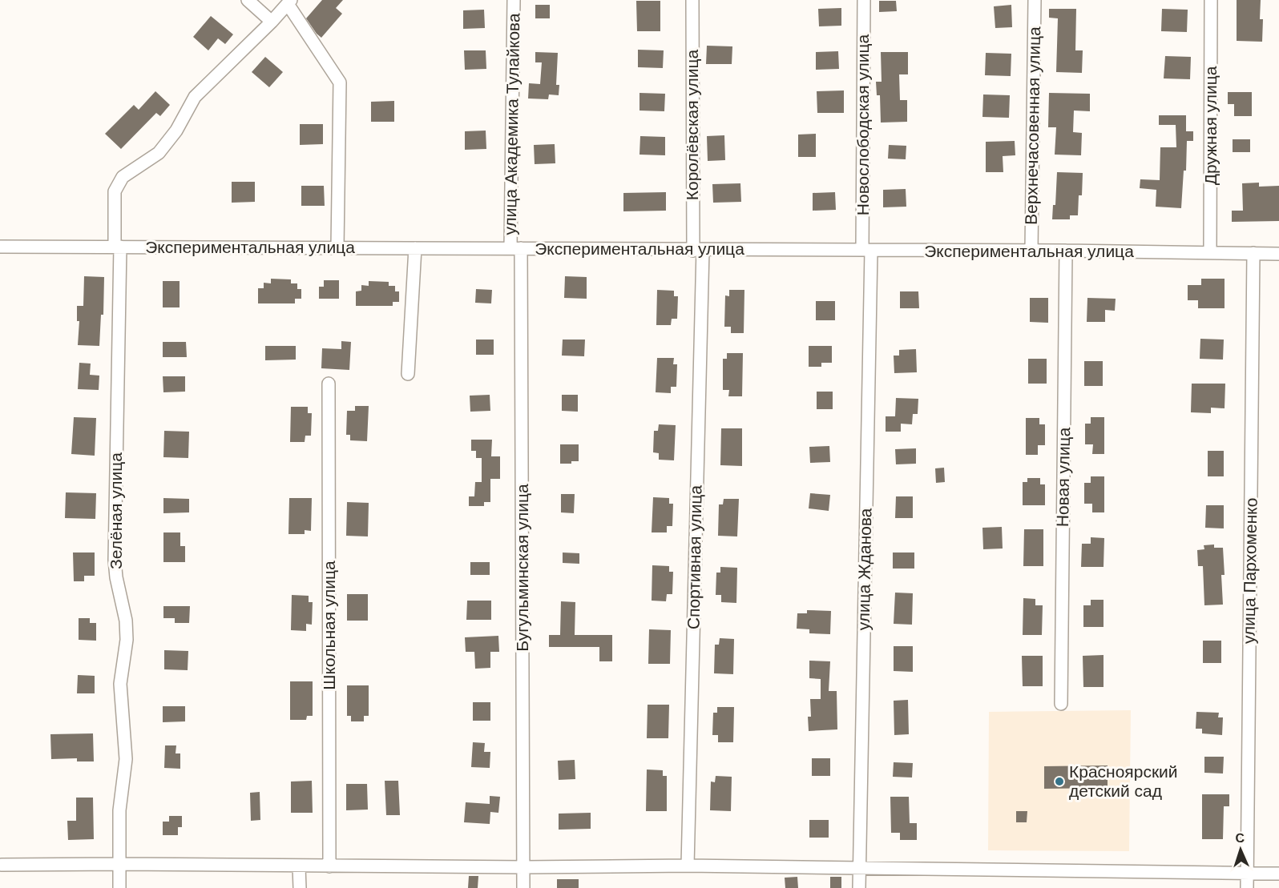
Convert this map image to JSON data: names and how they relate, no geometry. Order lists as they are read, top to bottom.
{
  "streets": {
    "street": [
      "улица Академика Тулайкова",
      "Королёвская улица",
      "Новослободская улица",
      "Верхнечасовенная улица",
      "Дружная улица",
      "Экспериментальная улица",
      "Новая улица",
      "Зелёная улица",
      "Спортивная улица",
      "Бугульминская улица",
      "улица Жданова",
      "улица Пархоменко",
      "Школьная улица"
    ]
  },
  "crossings": [
    ["улица Академика Тулайкова", "Экспериментальная улица"],
    ["улица Академика Тулайкова", "Бугульминская улица"],
    ["Королёвская улица", "Экспериментальная улица"],
    ["Королёвская улица", "Спортивная улица"],
    ["Новослободская улица", "Экспериментальная улица"],
    ["Новослободская улица", "улица Жданова"],
    ["Верхнечасовенная улица", "Экспериментальная улица"],
    ["Дружная улица", "Экспериментальная улица"],
    ["Экспериментальная улица", "Новая улица"],
    ["Экспериментальная улица", "Зелёная улица"],
    ["Экспериментальная улица", "Спортивная улица"],
    ["Экспериментальная улица", "Бугульминская улица"],
    ["Экспериментальная улица", "улица Жданова"],
    ["Экспериментальная улица", "улица Пархоменко"]
  ],
  "places": ["Красноярский детский сад"],
  "north": "top"
}
